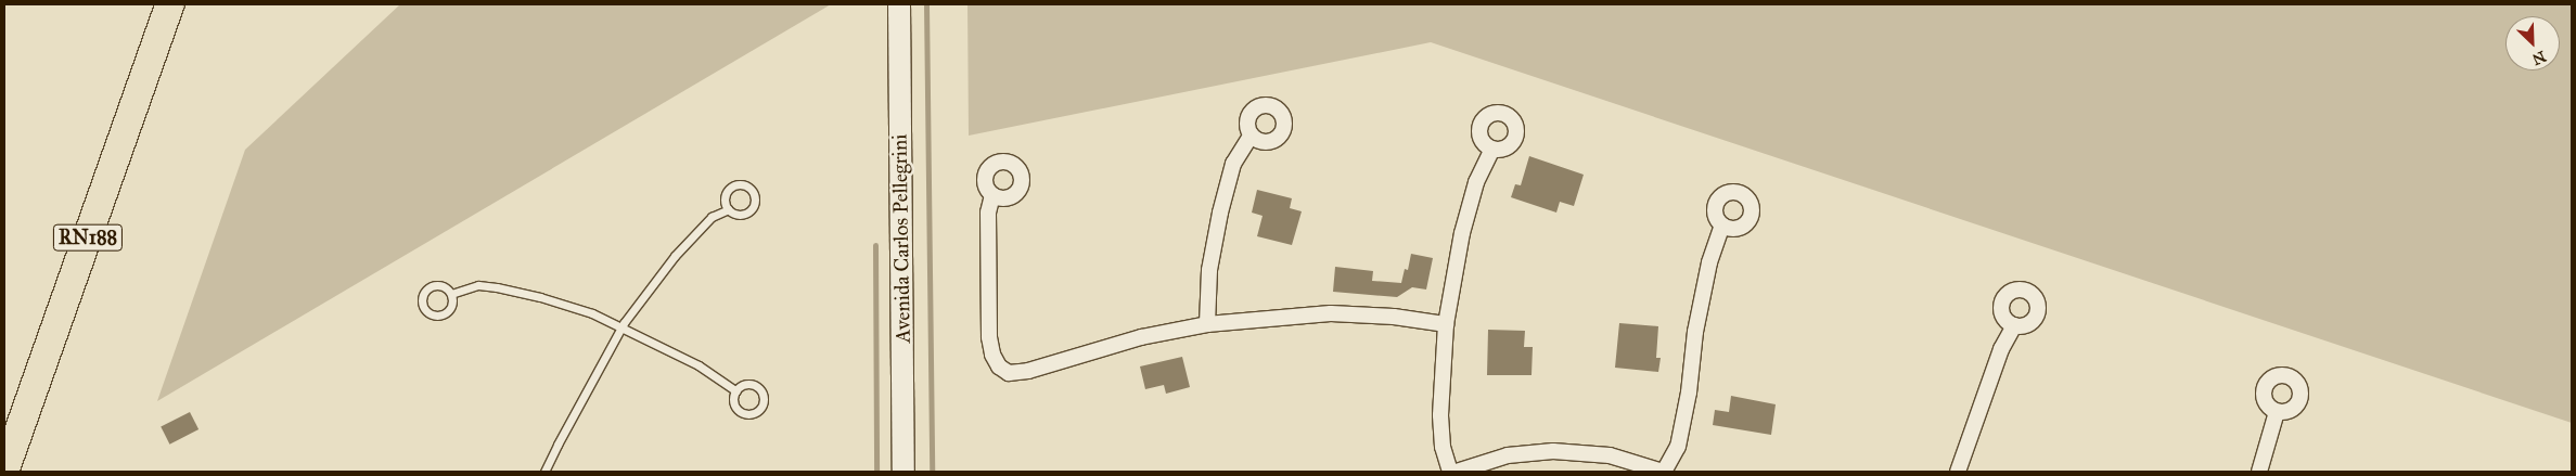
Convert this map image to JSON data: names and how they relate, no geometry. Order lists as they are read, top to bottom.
{
  "streets": {
    "highway": ["RN188"],
    "main road": ["Avenida Carlos Pellegrini"]
  },
  "north": "bottom right"
}
